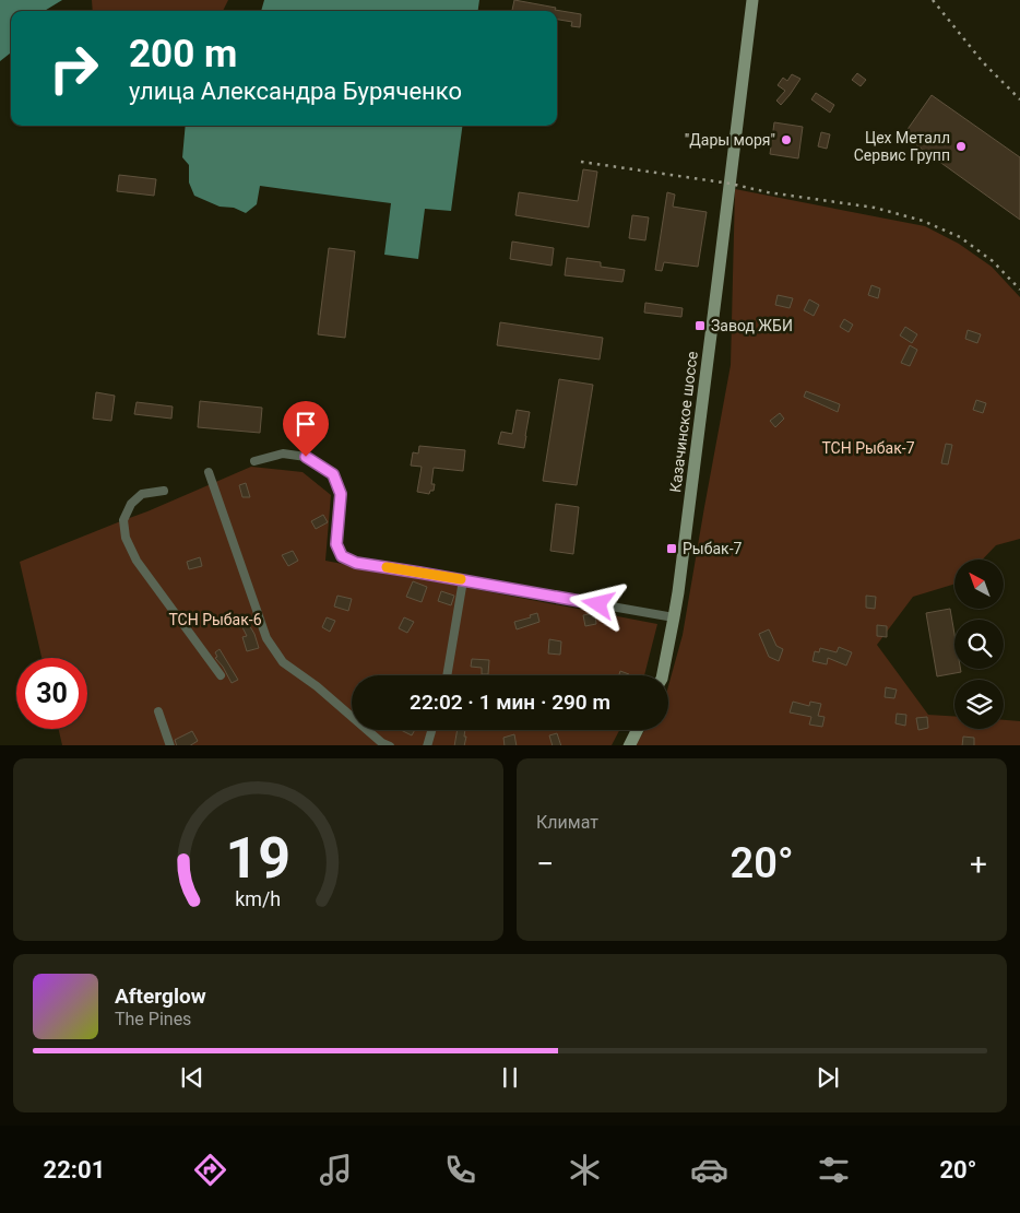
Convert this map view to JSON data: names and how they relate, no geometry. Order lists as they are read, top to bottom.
{
  "streets": {
    "main road": ["Казачинское шоссе"]
  },
  "parks": ["ТСН Рыбак-7", "ТСН Рыбак-6"],
  "places": {
    "other": ["\"Дары моря\"", "Цех Металл Сервис Групп"],
    "transit": ["Завод ЖБИ", "Рыбак-7"]
  },
  "north": "top left",
  "page": {
    "turn": ["200 m", "улица Александра Буряченко"],
    "limit": "30",
    "trip": "22:02 · 1 мин · 290 m",
    "tile": "Климат",
    "heat": ["−", "20°", "+"],
    "song": ["Afterglow", "The Pines"],
    "tabs": ["22:01", "20°"],
    "gauge": ["19", "km/h"]
  }
}
